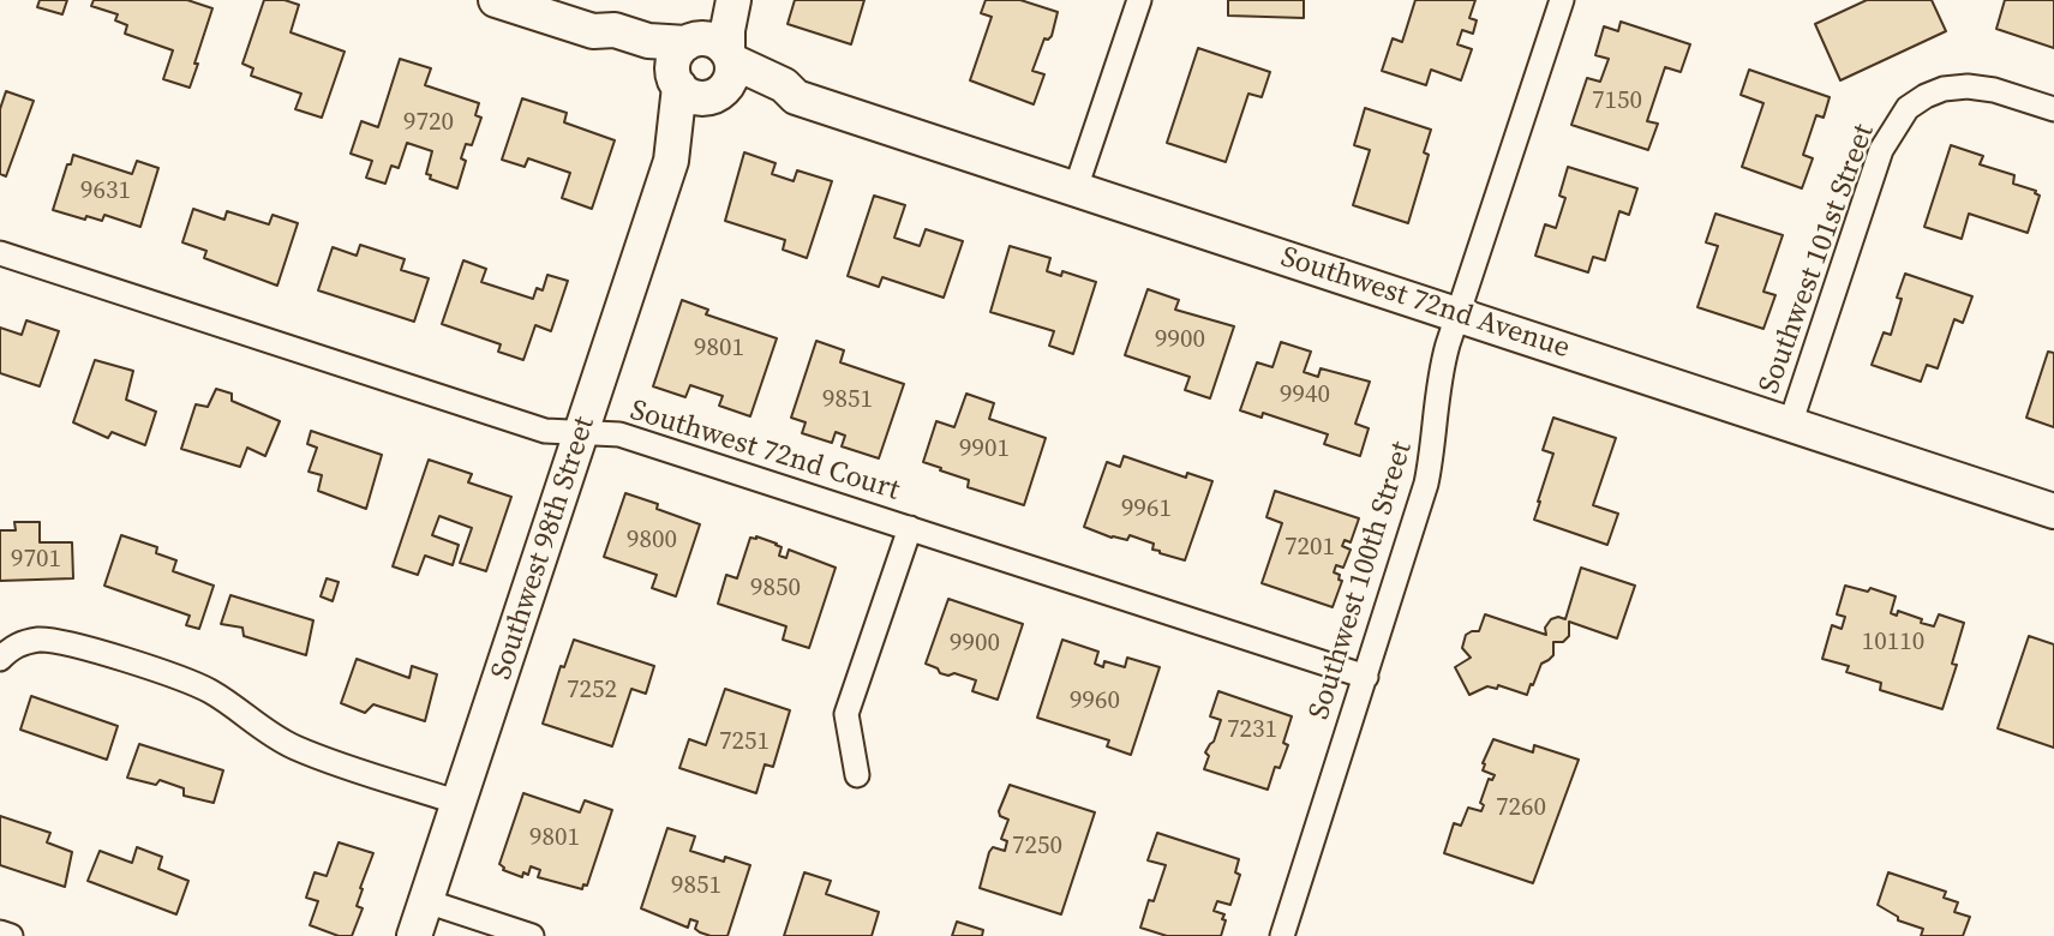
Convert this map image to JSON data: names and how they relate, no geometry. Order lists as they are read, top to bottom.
{
  "streets": {
    "street": [
      "Southwest 101st Street",
      "Southwest 72nd Avenue",
      "Southwest 72nd Court",
      "Southwest 98th Street",
      "Southwest 100th Street"
    ]
  },
  "crossings": [
    ["Southwest 101st Street", "Southwest 72nd Avenue"],
    ["Southwest 72nd Avenue", "Southwest 98th Street"],
    ["Southwest 72nd Avenue", "Southwest 100th Street"],
    ["Southwest 72nd Court", "Southwest 98th Street"],
    ["Southwest 72nd Court", "Southwest 100th Street"]
  ],
  "house_numbers": [
    "7150",
    "9720",
    "9631",
    "9900",
    "9801",
    "9940",
    "9851",
    "9901",
    "9961",
    "9800",
    "7201",
    "9701",
    "9850",
    "10110",
    "9900",
    "7252",
    "9960",
    "7231",
    "7251",
    "7260",
    "9801",
    "7250",
    "9851"
  ]
}
